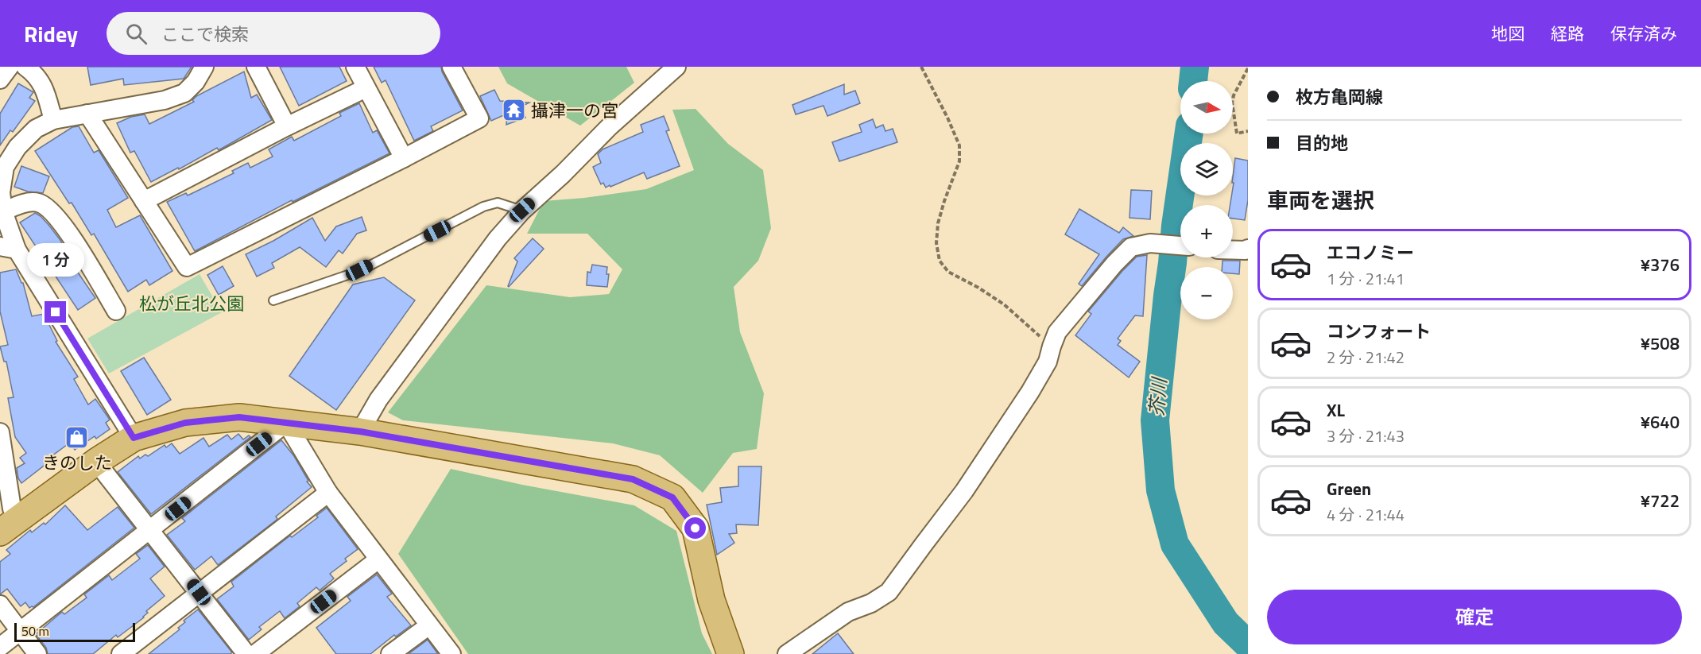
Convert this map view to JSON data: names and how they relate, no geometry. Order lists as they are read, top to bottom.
{
  "water": ["芥川"],
  "parks": ["松が丘北公園"],
  "places": {
    "temple": ["攝津一の宮"],
    "shop": ["きのした"]
  },
  "scale_bar": "50 m",
  "north": "right",
  "page": {
    "header": "Ridey",
    "search": "ここで検索",
    "nav": ["地図", "経路", "保存済み"],
    "banner": ["枚方亀岡線", "目的地"],
    "map_buttons": ["+", "−"],
    "heading": "車両を選択",
    "list": [
      {
        "name": "エコノミー",
        "note": "1 分 · 21:41",
        "value": "¥376"
      },
      {
        "name": "コンフォート",
        "note": "2 分 · 21:42",
        "value": "¥508"
      },
      {
        "name": "XL",
        "note": "3 分 · 21:43",
        "value": "¥640"
      },
      {
        "name": "Green",
        "note": "4 分 · 21:44",
        "value": "¥722"
      }
    ],
    "bubble": "1 分",
    "buttons": "確定",
    "scale": "50 m"
  }
}
